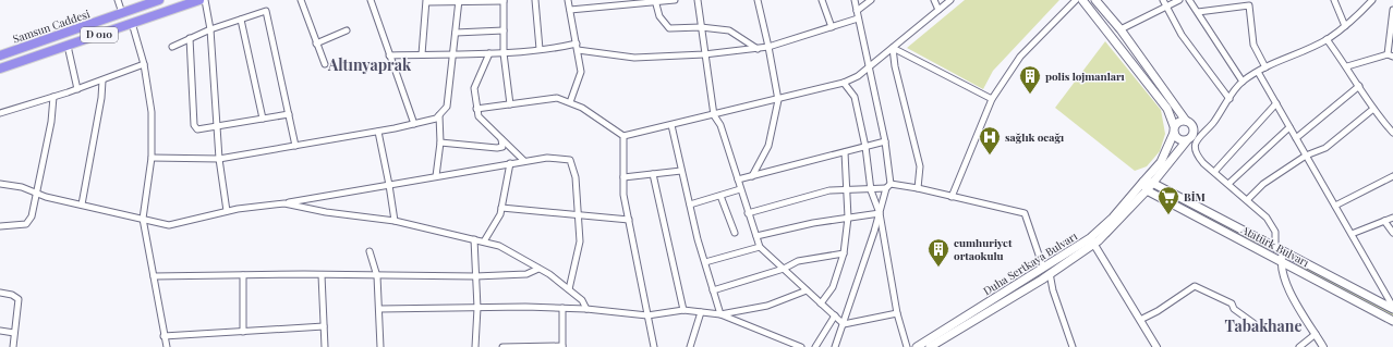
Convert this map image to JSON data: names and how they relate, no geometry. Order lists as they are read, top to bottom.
{
  "streets": {
    "highway": ["Samsun Caddesi", "D 010"],
    "main road": ["Atatürk Bulvarı", "Duha Sertkaya Bulvarı"]
  },
  "districts": ["Altınyaprak", "Tabakhane"],
  "places": {
    "building": ["polis lojmanları", "cumhuriyet ortaokulu"],
    "hospital": ["sağlık ocağı"],
    "supermarket": ["BİM"]
  }
}
